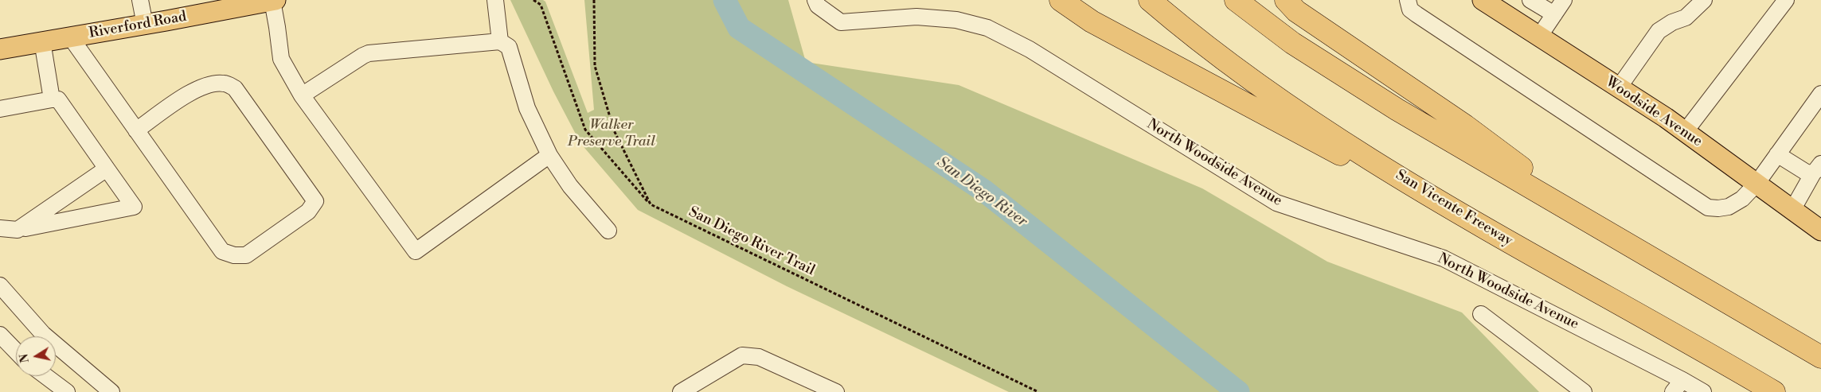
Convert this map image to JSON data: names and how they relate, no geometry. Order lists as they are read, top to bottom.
{
  "streets": {
    "highway": ["San Vicente Freeway"],
    "main road": ["Riverford Road", "Woodside Avenue"],
    "street": ["North Woodside Avenue"],
    "path": ["San Diego River Trail"]
  },
  "water": ["San Diego River"],
  "parks": ["Walker Preserve Trail"],
  "north": "left"
}
